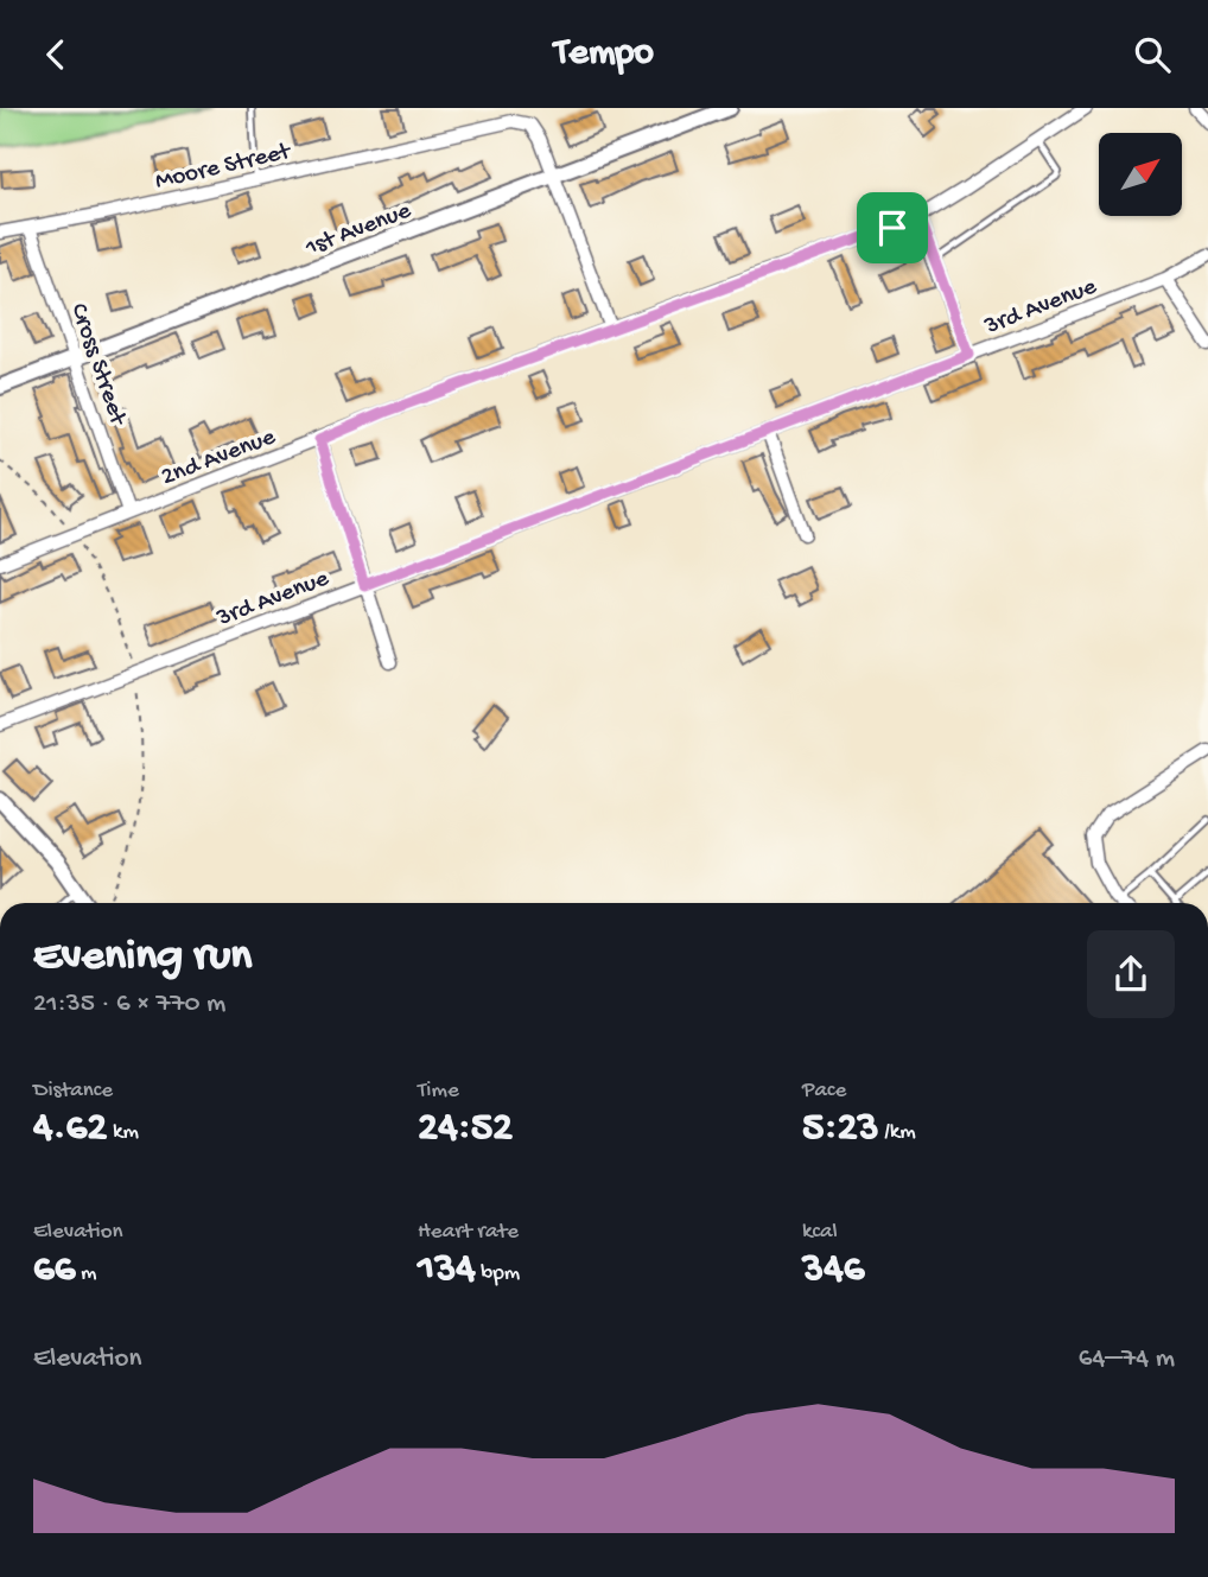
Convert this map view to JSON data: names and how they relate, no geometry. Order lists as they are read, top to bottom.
{
  "streets": {
    "street": [
      "Moore Street",
      "1st Avenue",
      "3rd Avenue",
      "Cross Street",
      "2nd Avenue"
    ]
  },
  "crossings": [
    ["Moore Street", "1st Avenue"],
    ["Moore Street", "Cross Street"],
    ["Moore Street", "2nd Avenue"],
    ["1st Avenue", "Cross Street"],
    ["Cross Street", "2nd Avenue"]
  ],
  "north": "top right",
  "page": {
    "header": "Tempo",
    "heading": ["Evening run", "21:35 · 6 × 770 m"],
    "stats": [
      ["Distance", "4.62 km"],
      ["Time", "24:52"],
      ["Pace", "5:23 /km"],
      ["Elevation", "66 m"],
      ["Heart rate", "134 bpm"],
      ["kcal", "346"]
    ],
    "chart": ["Elevation", "64–74 m"]
  }
}
